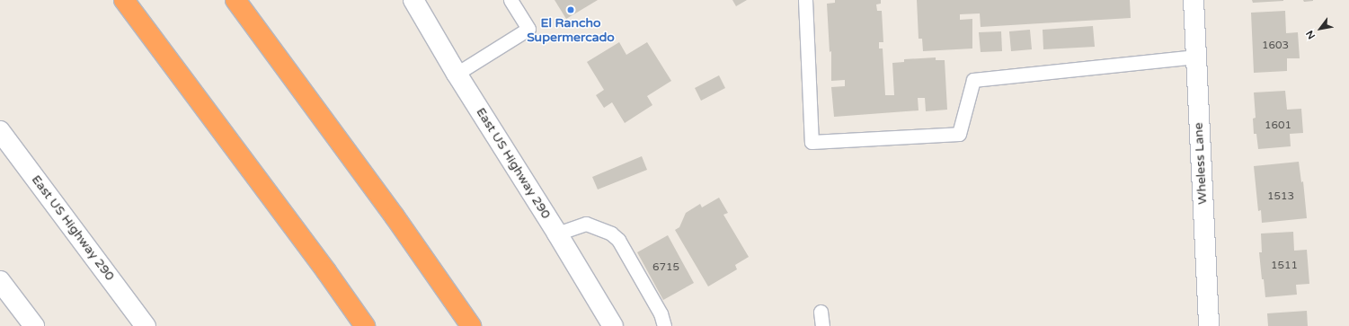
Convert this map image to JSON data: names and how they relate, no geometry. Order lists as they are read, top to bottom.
{
  "streets": {
    "main road": ["East US Highway 290", "Wheless Lane"]
  },
  "places": ["El Rancho Supermercado"],
  "house_numbers": [
    "1603",
    "1601",
    "1513",
    "1511",
    "6715"
  ],
  "north": "bottom left"
}
